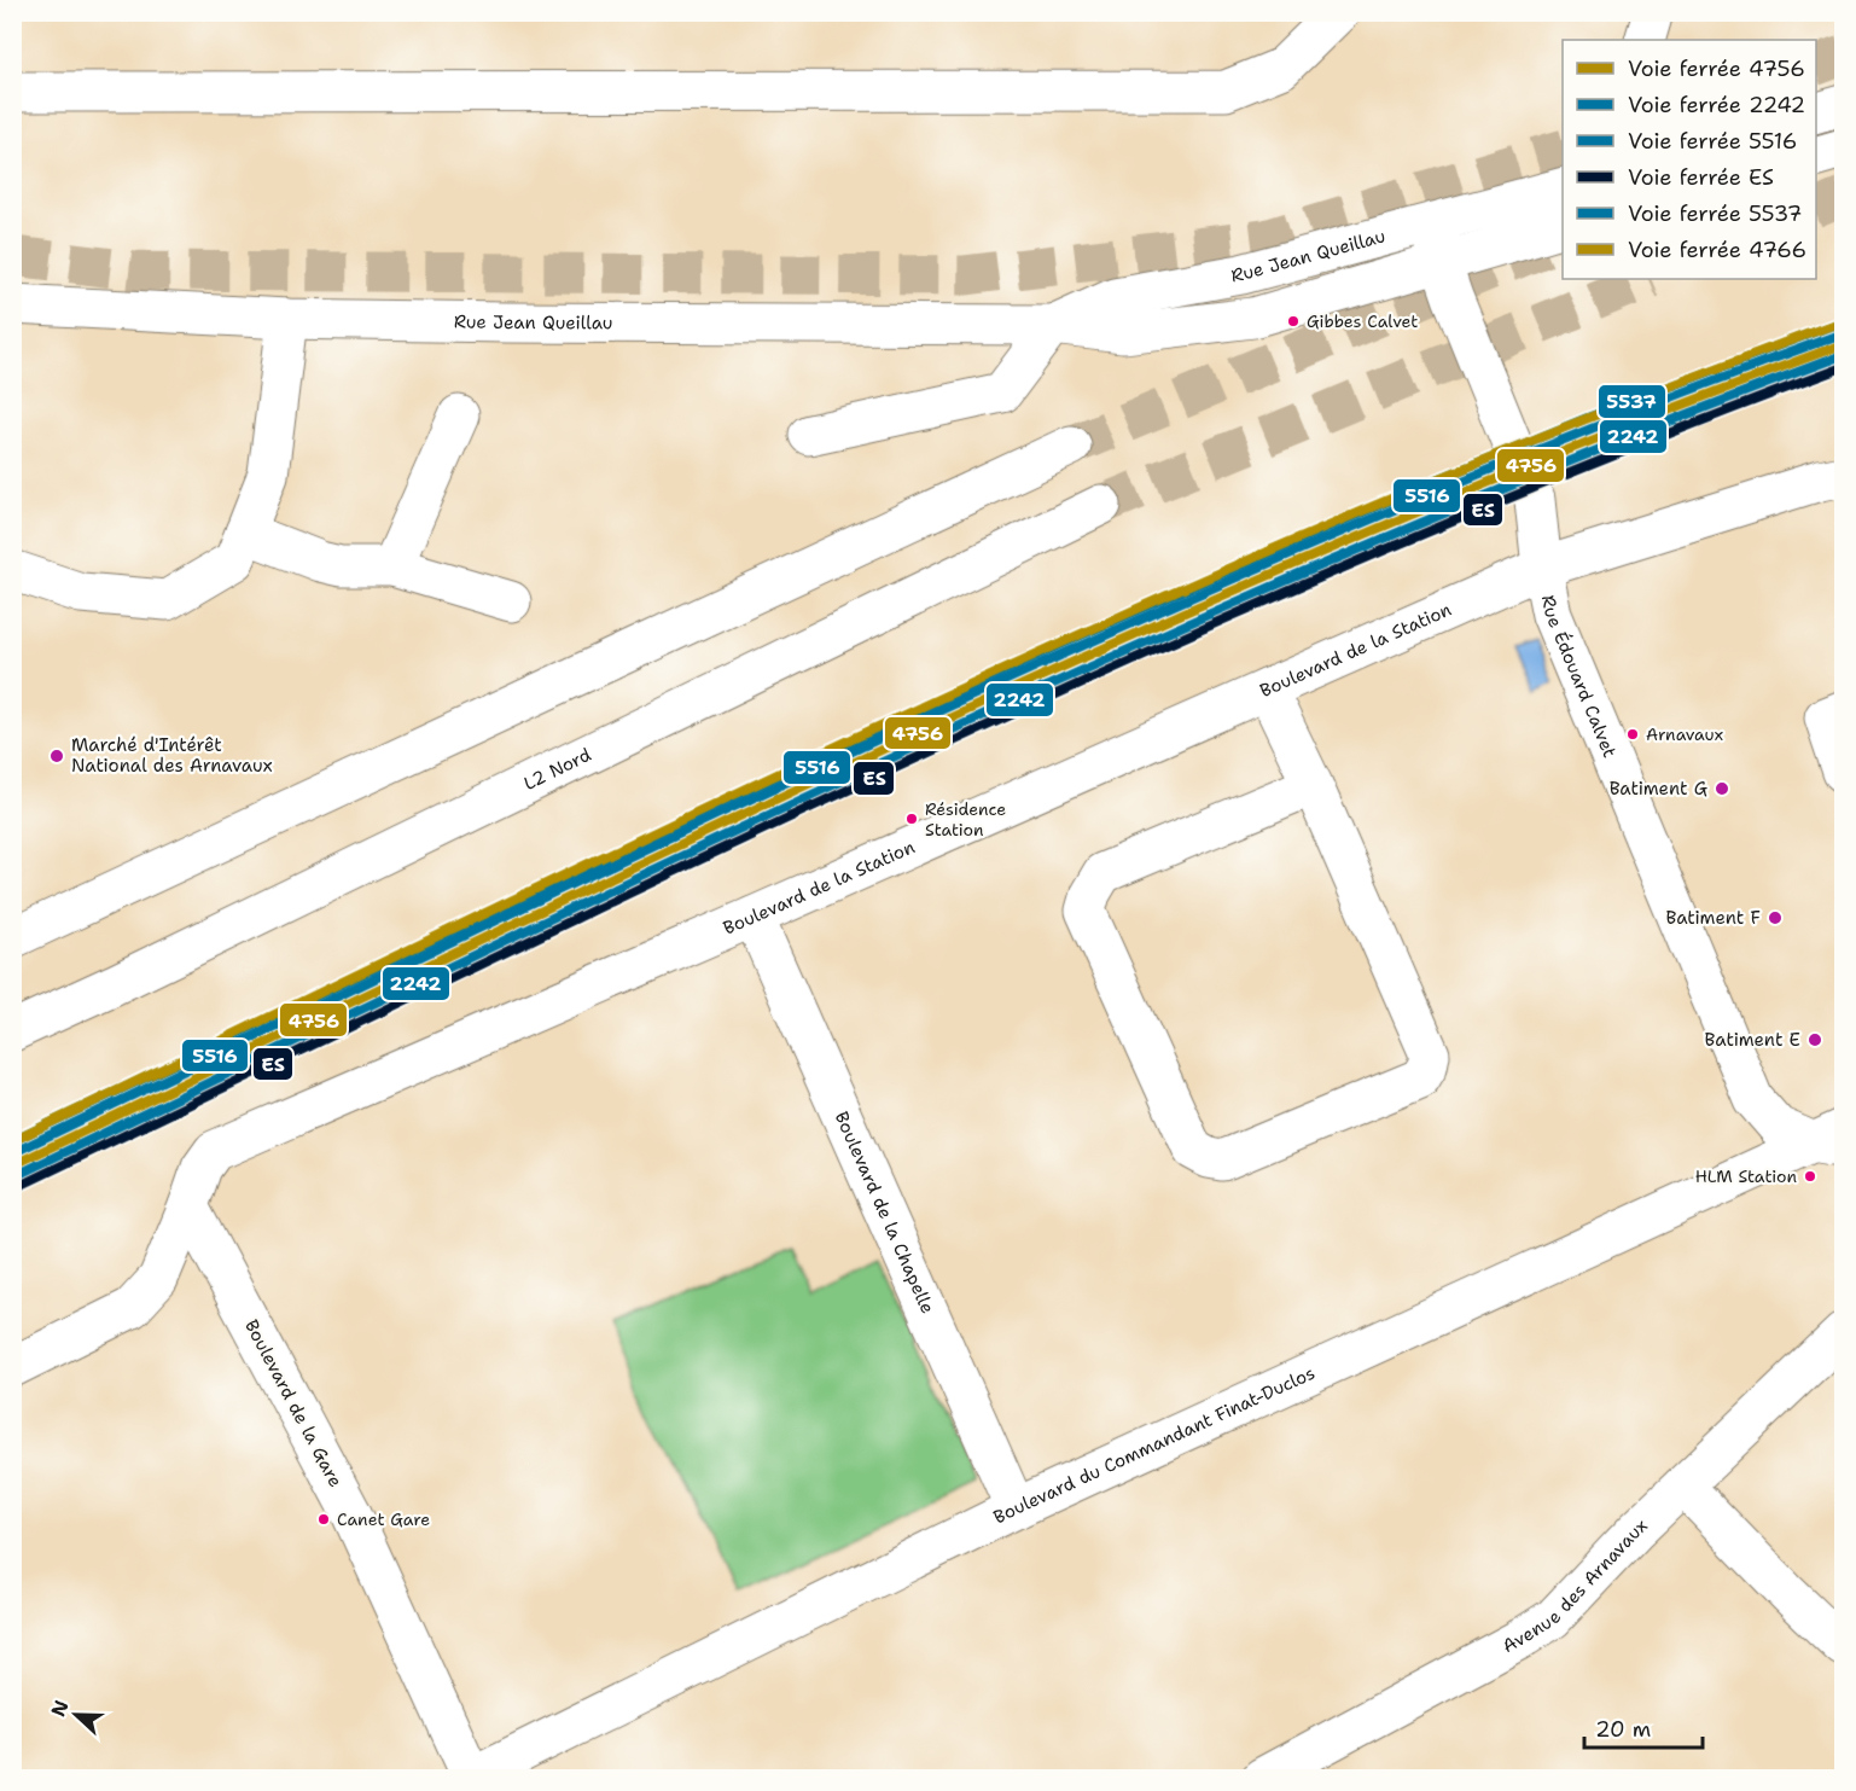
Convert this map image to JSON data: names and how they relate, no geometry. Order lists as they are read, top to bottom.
{
  "streets": {
    "main road": [
      "Rue Jean Queillau",
      "Boulevard de la Station",
      "Rue Édouard Calvet",
      "L2 Nord",
      "Boulevard de la Chapelle",
      "Boulevard de la Gare",
      "Boulevard du Commandant Finat-Duclos",
      "Avenue des Arnavaux"
    ]
  },
  "crossings": [
    ["Rue Jean Queillau", "Rue Édouard Calvet"],
    ["Boulevard de la Station", "Rue Édouard Calvet"],
    ["Boulevard de la Station", "Boulevard de la Chapelle"],
    ["Boulevard de la Station", "Boulevard de la Gare"],
    ["Rue Édouard Calvet", "Boulevard du Commandant Finat-Duclos"],
    ["Boulevard de la Chapelle", "Boulevard du Commandant Finat-Duclos"],
    ["Boulevard de la Gare", "Boulevard du Commandant Finat-Duclos"]
  ],
  "places": [
    "Gibbes Calvet",
    "Arnavaux",
    "Marché d'Intérêt National des Arnavaux",
    "Batiment G",
    "Résidence Station",
    "Batiment F",
    "Batiment E",
    "HLM Station",
    "Canet Gare"
  ],
  "lines": [
    "rail line 5537",
    "rail line 4766",
    "rail line 5516",
    "rail line 4756",
    "rail line 2242",
    "rail line ES"
  ],
  "legend": [
    "Voie ferrée 4756",
    "Voie ferrée 2242",
    "Voie ferrée 5516",
    "Voie ferrée ES",
    "Voie ferrée 5537",
    "Voie ferrée 4766"
  ],
  "scale_bar": "20 m",
  "north": "left"
}
